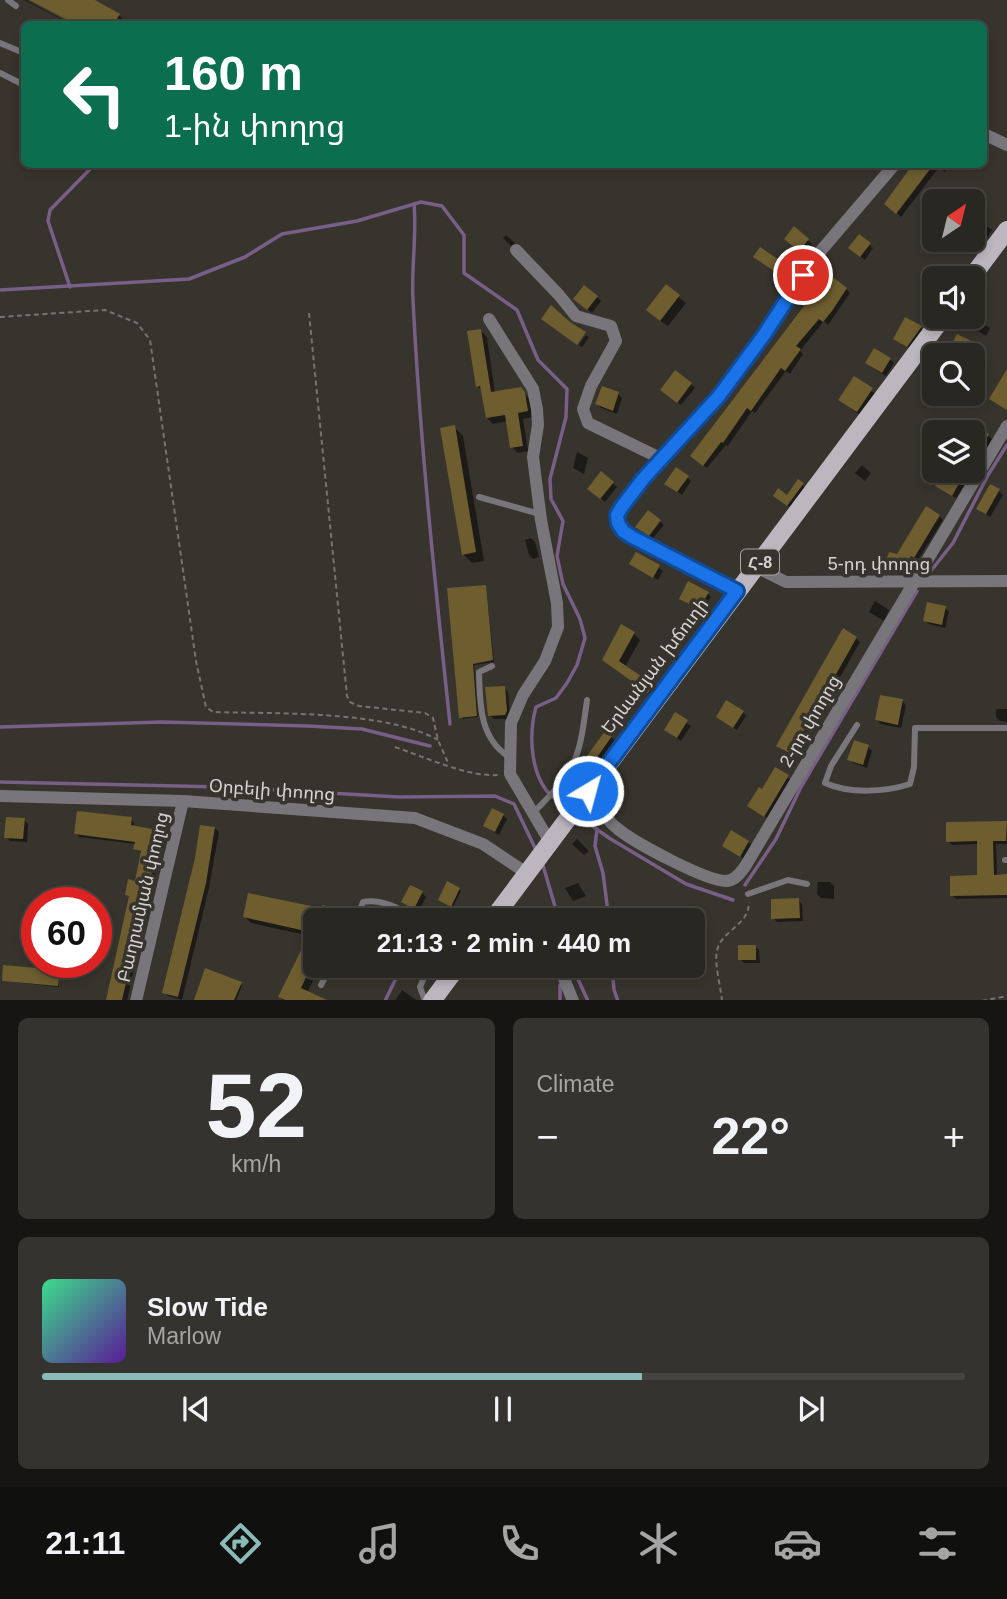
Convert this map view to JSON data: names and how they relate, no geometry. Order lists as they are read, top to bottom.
{
  "streets": {
    "main road": ["Հ-8", "Երևանյան խճուղի"],
    "street": [
      "5-րդ փողոց",
      "2-րդ փողոց",
      "Օրբելի փողոց",
      "Բաղրամյան փողոց"
    ]
  },
  "crossings": [
    ["Հ-8", "Երևանյան խճուղի"],
    ["Հ-8", "Օրբելի փողոց"],
    ["5-րդ փողոց", "Երևանյան խճուղի"],
    ["5-րդ փողոց", "2-րդ փողոց"],
    ["Երևանյան խճուղի", "2-րդ փողոց"],
    ["Երևանյան խճուղի", "Օրբելի փողոց"],
    ["Օրբելի փողոց", "Բաղրամյան փողոց"]
  ],
  "north": "top right",
  "page": {
    "turn": ["160 m", "1-ին փողոց"],
    "limit": "60",
    "trip": "21:13 · 2 min · 440 m",
    "tile": [
      ["52", "km/h"],
      "Climate"
    ],
    "heat": ["−", "22°", "+"],
    "song": ["Slow Tide", "Marlow"],
    "tabs": "21:11"
  }
}
